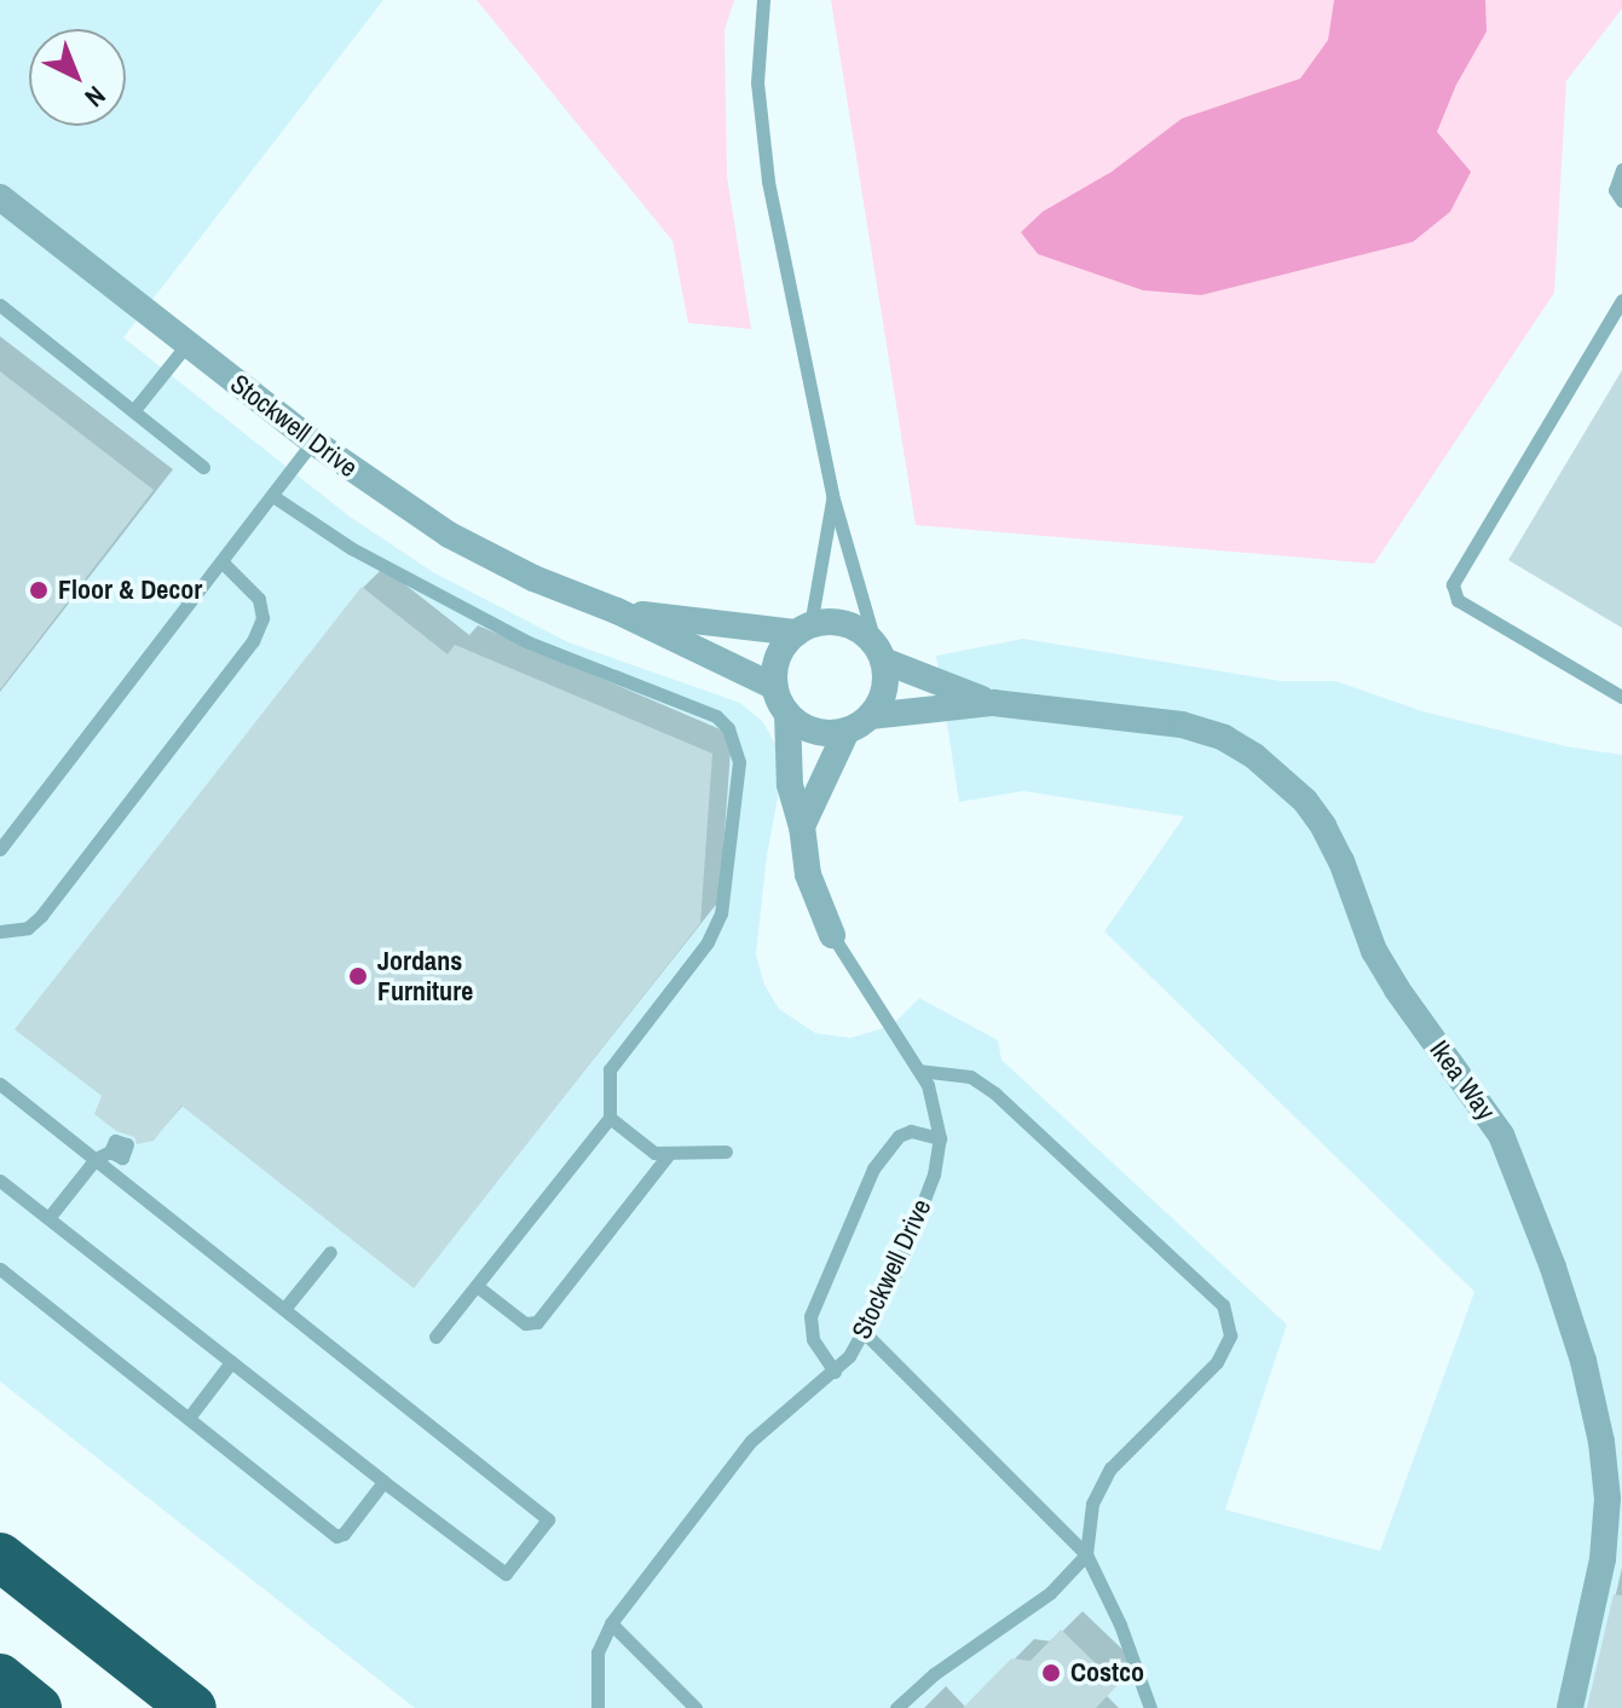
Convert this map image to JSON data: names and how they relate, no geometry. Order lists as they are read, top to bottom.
{
  "streets": {
    "street": ["Stockwell Drive", "Ikea Way"]
  },
  "crossings": [
    ["Stockwell Drive", "Ikea Way"]
  ],
  "places": ["Floor & Decor", "Jordans Furniture", "Costco"],
  "north": "bottom right"
}
